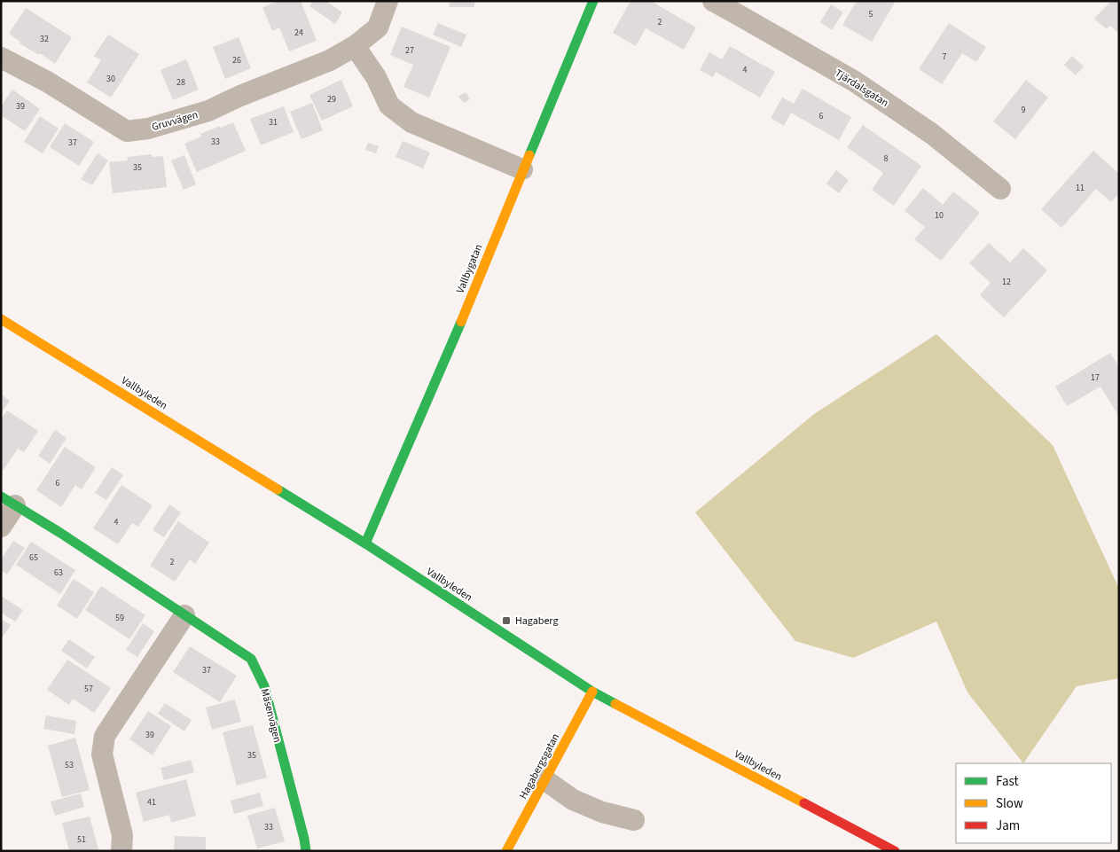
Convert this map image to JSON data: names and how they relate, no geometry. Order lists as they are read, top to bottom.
{
  "streets": {
    "street": [
      "Tjärdalsgatan",
      "Gruvvägen",
      "Vallbygatan",
      "Vallbyleden",
      "Mäsenvägen",
      "Hagabergsgatan"
    ]
  },
  "crossings": [
    ["Vallbygatan", "Vallbyleden"],
    ["Vallbyleden", "Hagabergsgatan"]
  ],
  "places": {
    "transit": ["Hagaberg"]
  },
  "house_numbers": [
    "5",
    "2",
    "24",
    "32",
    "27",
    "7",
    "26",
    "4",
    "30",
    "28",
    "29",
    "39",
    "9",
    "6",
    "31",
    "33",
    "37",
    "8",
    "35",
    "11",
    "10",
    "12",
    "17",
    "6",
    "4",
    "65",
    "2",
    "63",
    "59",
    "37",
    "57",
    "39",
    "35",
    "53",
    "41",
    "33",
    "51"
  ],
  "legend": ["Fast", "Slow", "Jam"]
}
